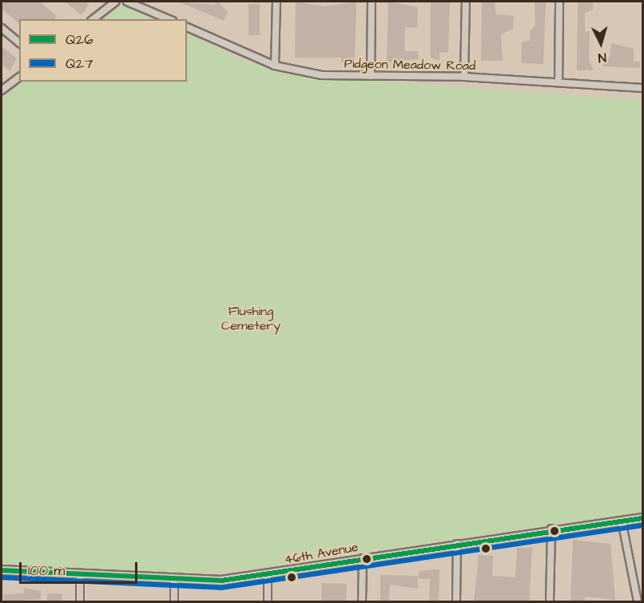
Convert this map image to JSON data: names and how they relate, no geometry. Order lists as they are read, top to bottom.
{
  "streets": {
    "street": ["Pidgeon Meadow Road", "46th Avenue"]
  },
  "parks": ["Flushing Cemetery"],
  "lines": ["transit line Q26", "transit line Q27"],
  "legend": ["Q26", "Q27"],
  "scale_bar": "100 m",
  "north": "bottom"
}
